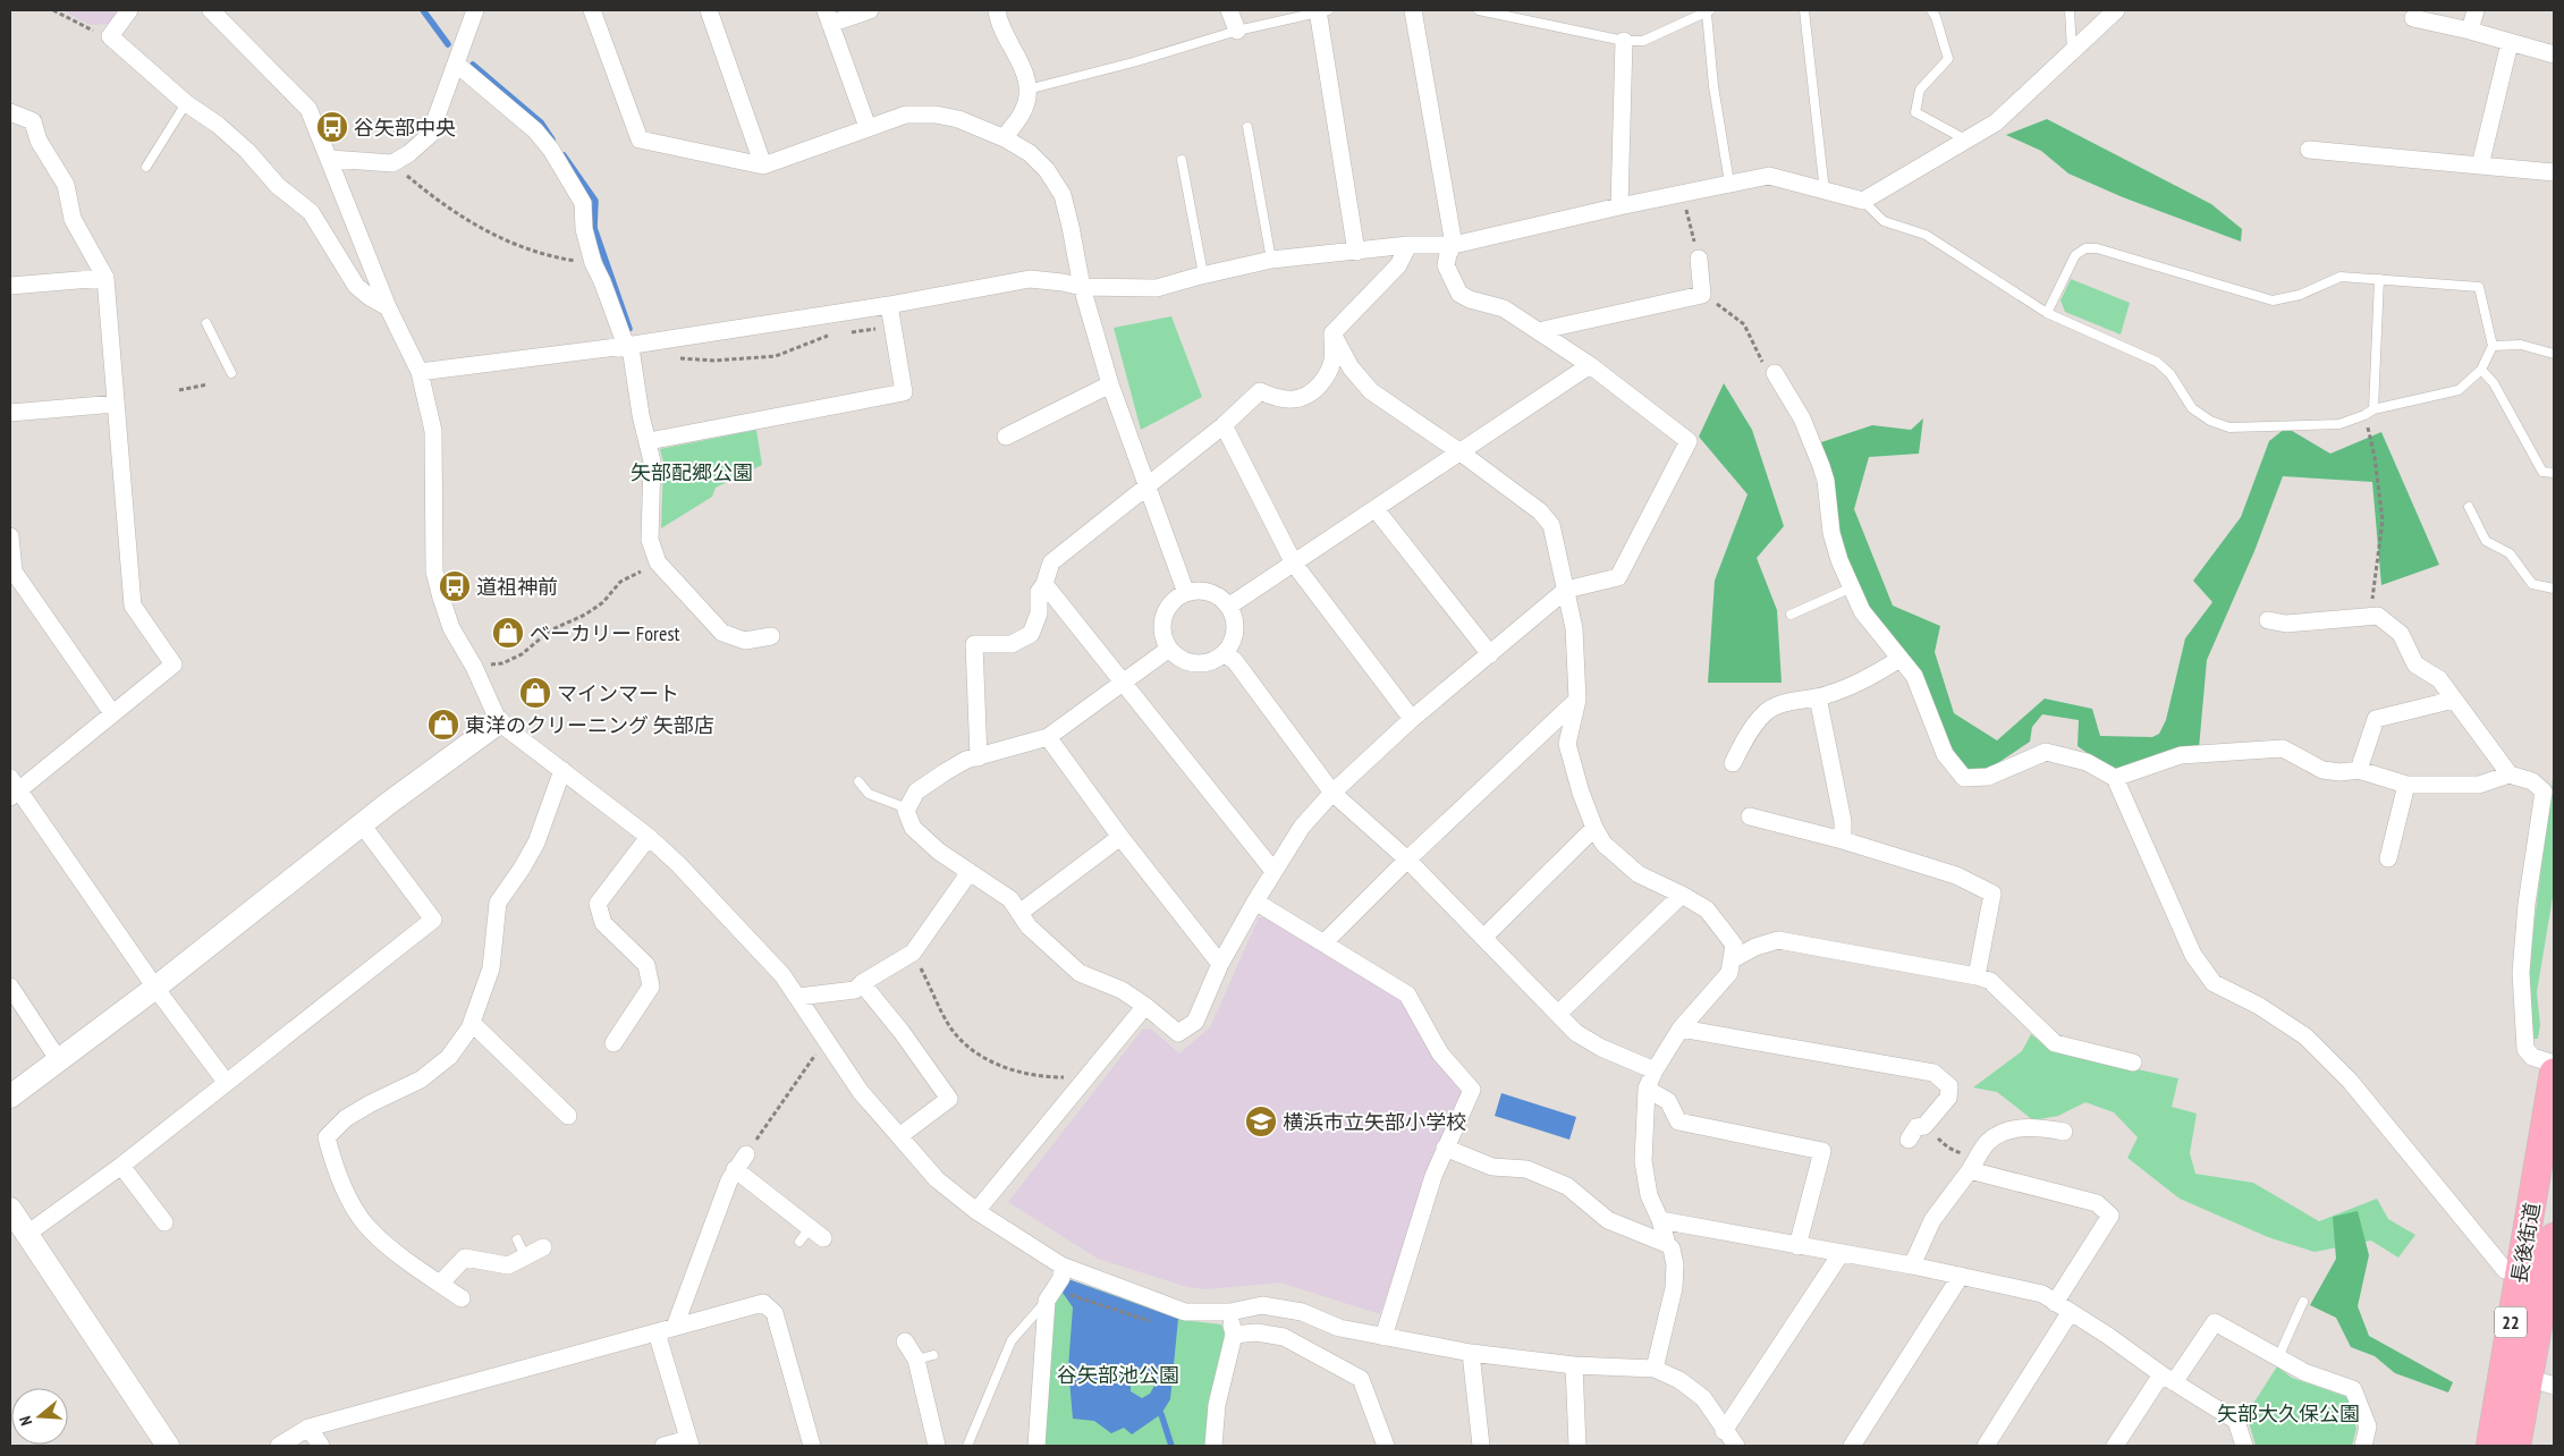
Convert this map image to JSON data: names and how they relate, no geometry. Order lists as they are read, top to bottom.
{
  "streets": {
    "main road": ["長後街道", "22"]
  },
  "parks": ["矢部配郷公園", "谷矢部池公園", "矢部大久保公園"],
  "places": {
    "bus stop": ["谷矢部中央", "道祖神前"],
    "shop": ["ベーカリー Forest", "マインマート", "東洋のクリーニング 矢部店"],
    "school or university": ["横浜市立矢部小学校"]
  },
  "north": "left"
}
